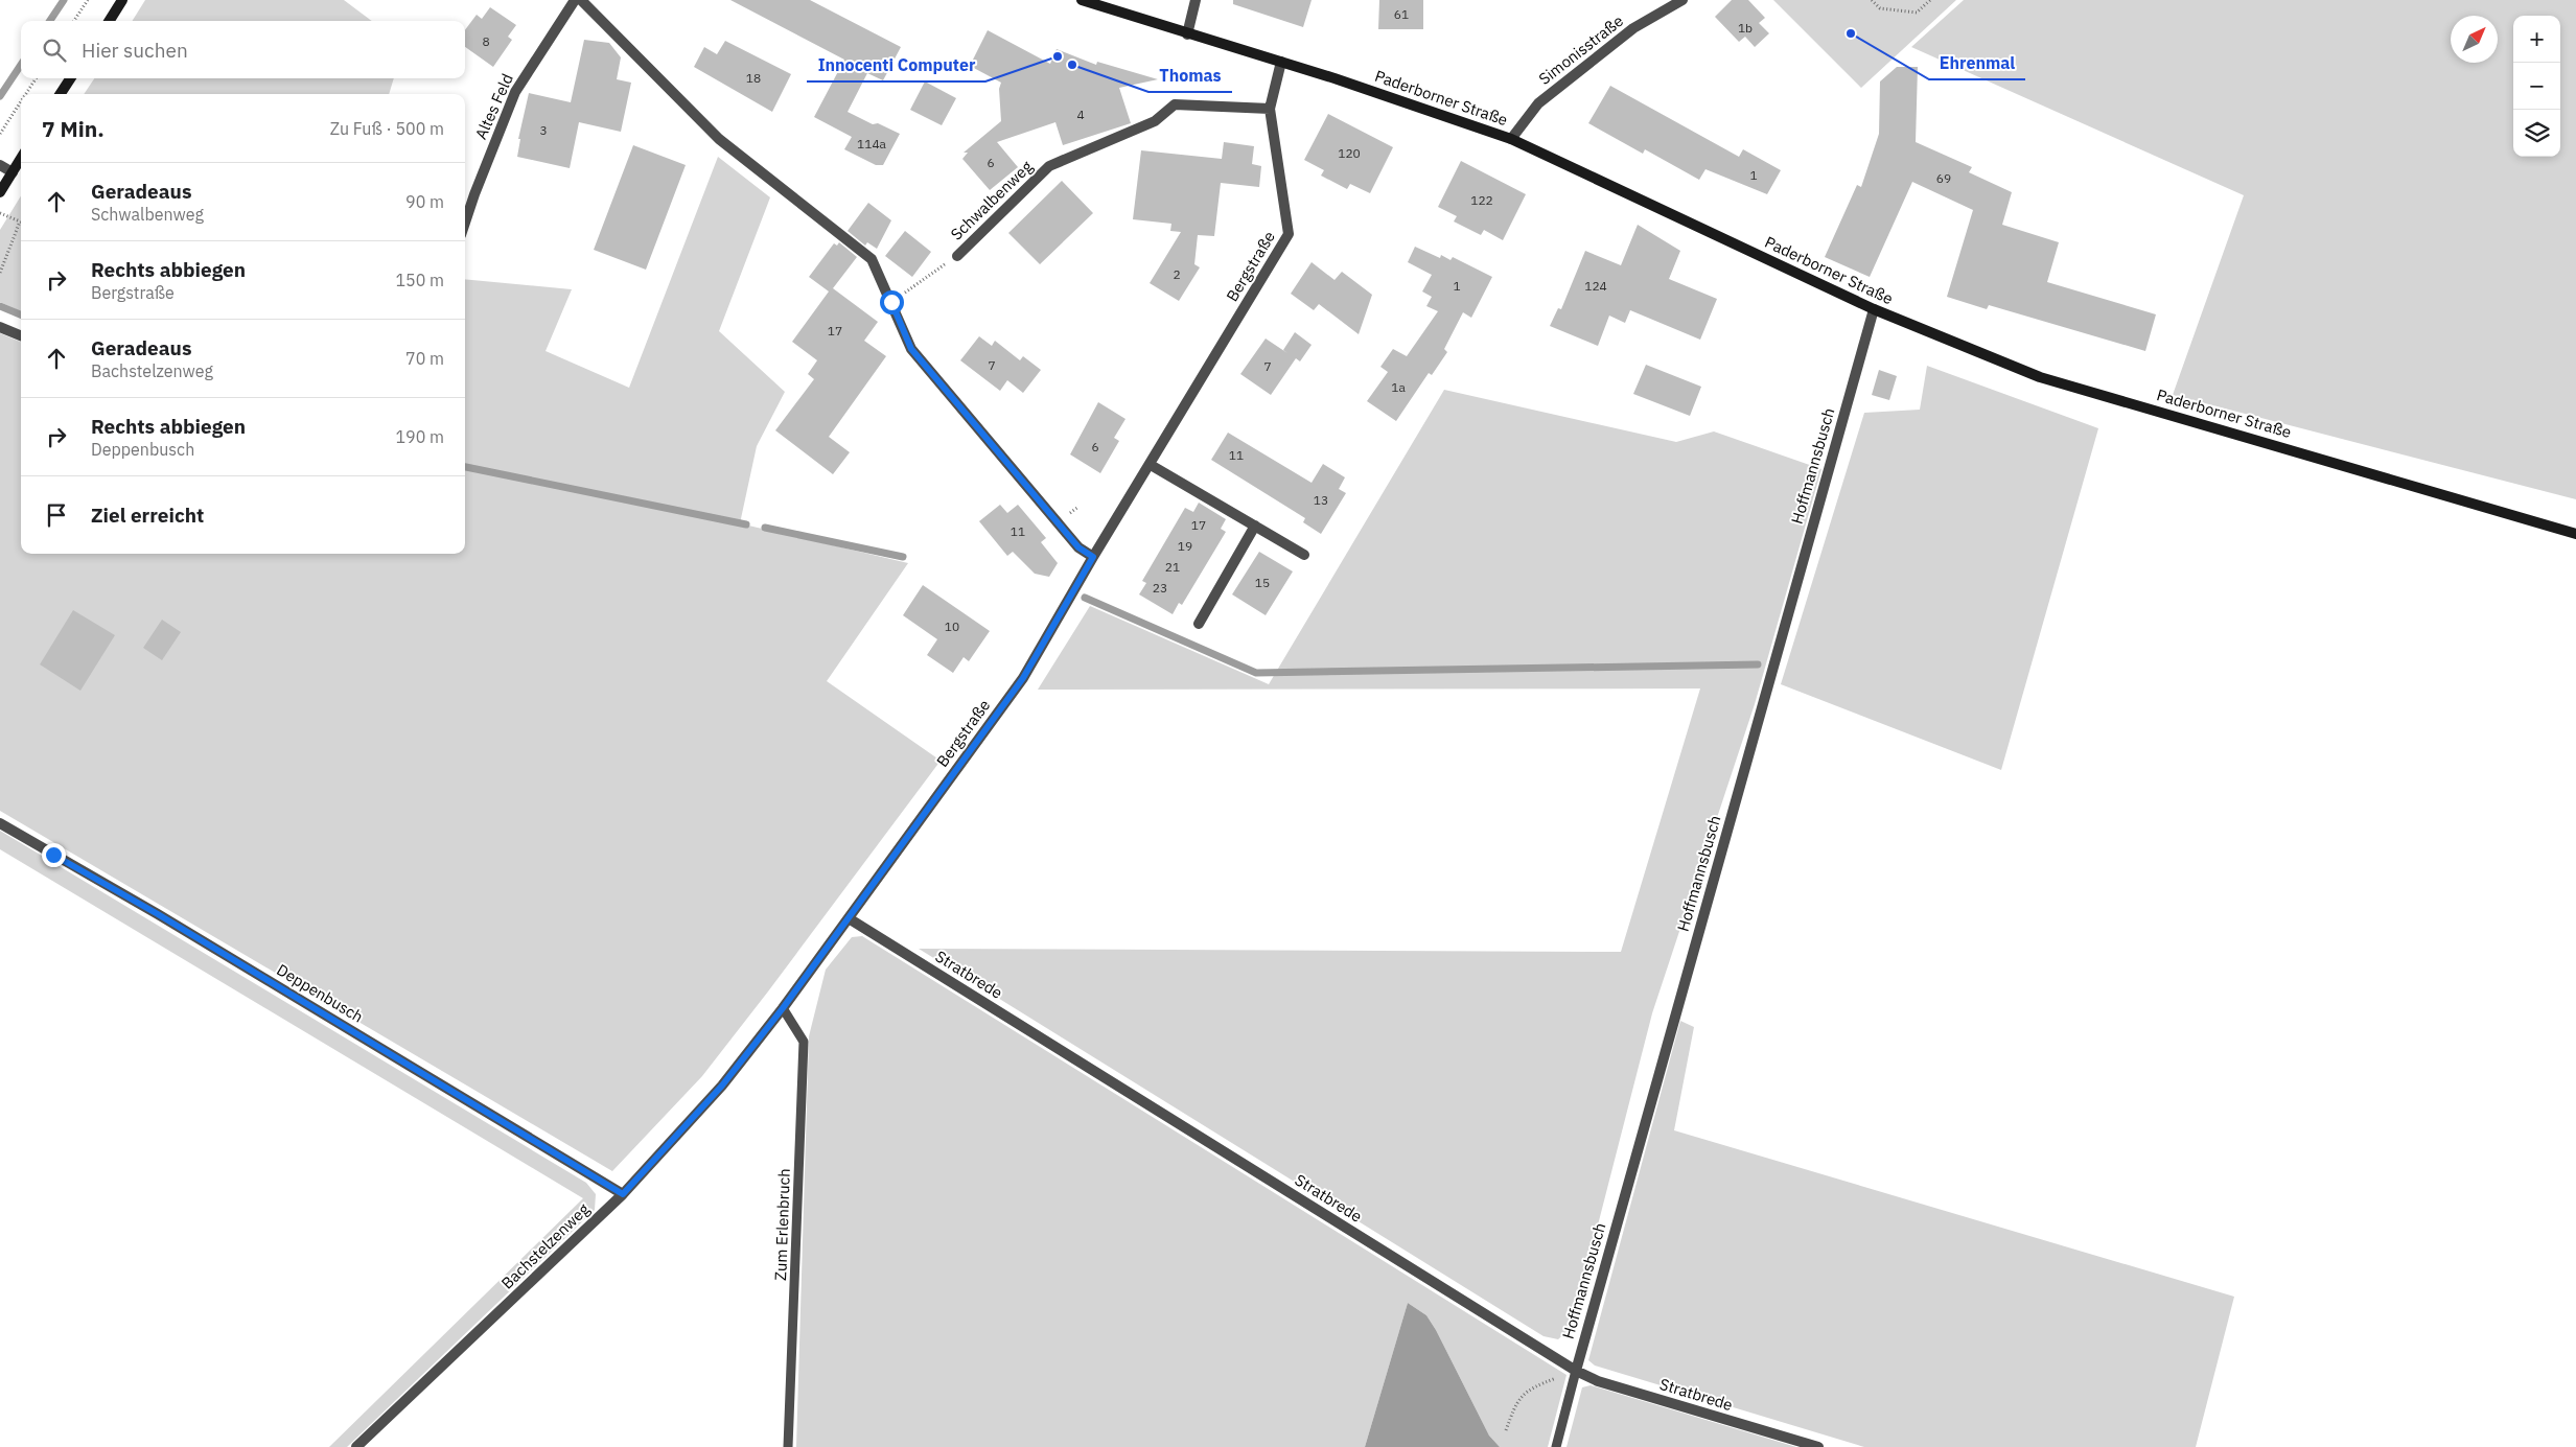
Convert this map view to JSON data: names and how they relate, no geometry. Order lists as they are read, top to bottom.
{
  "streets": {
    "main road": ["Paderborner Straße"],
    "street": [
      "Simonisstraße",
      "Altes Feld",
      "Schwalbenweg",
      "Bergstraße",
      "Hoffmannsbusch",
      "Stratbrede",
      "Deppenbusch",
      "Bachstelzenweg"
    ],
    "lane": ["Zum Erlenbruch"]
  },
  "crossings": [
    ["Simonisstraße", "Paderborner Straße"],
    ["Paderborner Straße", "Bergstraße"],
    ["Paderborner Straße", "Hoffmannsbusch"],
    ["Schwalbenweg", "Bergstraße"],
    ["Bergstraße", "Stratbrede"],
    ["Bergstraße", "Zum Erlenbruch"],
    ["Bergstraße", "Bachstelzenweg"],
    ["Hoffmannsbusch", "Stratbrede"],
    ["Deppenbusch", "Bachstelzenweg"],
    ["Zum Erlenbruch", "Bachstelzenweg"]
  ],
  "places": ["Ehrenmal", "Innocenti Computer", "Thomas"],
  "house_numbers": [
    "61",
    "1b",
    "8",
    "18",
    "4",
    "3",
    "114a",
    "120",
    "6",
    "1",
    "69",
    "122",
    "2",
    "1",
    "124",
    "17",
    "7",
    "7",
    "1a",
    "6",
    "11",
    "13",
    "17",
    "11",
    "19",
    "21",
    "15",
    "23",
    "10"
  ],
  "north": "top right",
  "page": {
    "map_buttons": ["+", "−"],
    "search": "Hier suchen",
    "heading": ["7 Min.", "Zu Fuß · 500 m"],
    "list": [
      ["Geradeaus", "Schwalbenweg", "90 m"],
      ["Rechts abbiegen", "Bergstraße", "150 m"],
      ["Geradeaus", "Bachstelzenweg", "70 m"],
      ["Rechts abbiegen", "Deppenbusch", "190 m"],
      "Ziel erreicht"
    ]
  }
}
